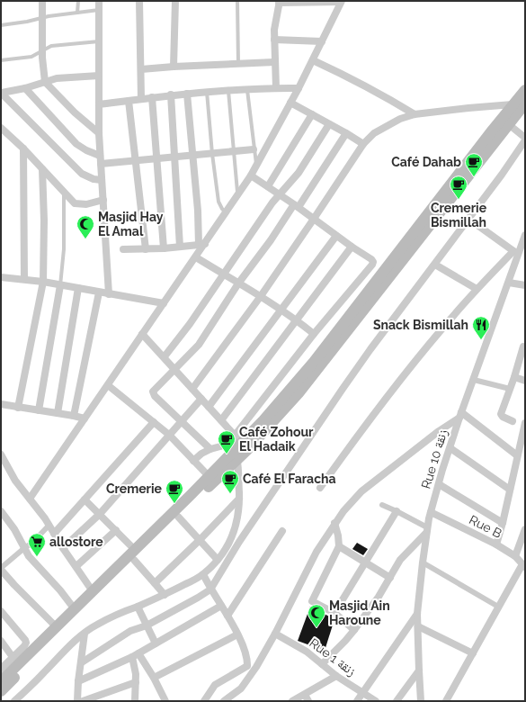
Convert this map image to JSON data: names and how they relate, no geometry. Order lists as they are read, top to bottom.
{
  "streets": {
    "street": ["Rue 10 زنقة", "Rue B", "Rue 1 زنقة"]
  },
  "crossings": [
    ["Rue 10 زنقة", "Rue B"]
  ],
  "places": {
    "cafe": [
      "Café Dahab",
      "Cremerie Bismillah",
      "Café Zohour El Hadaik",
      "Café El Faracha",
      "Cremerie"
    ],
    "mosque": ["Masjid Hay El Amal", "Masjid Ain Haroune"],
    "restaurant": ["Snack Bismillah"],
    "supermarket": ["allostore"]
  }
}
